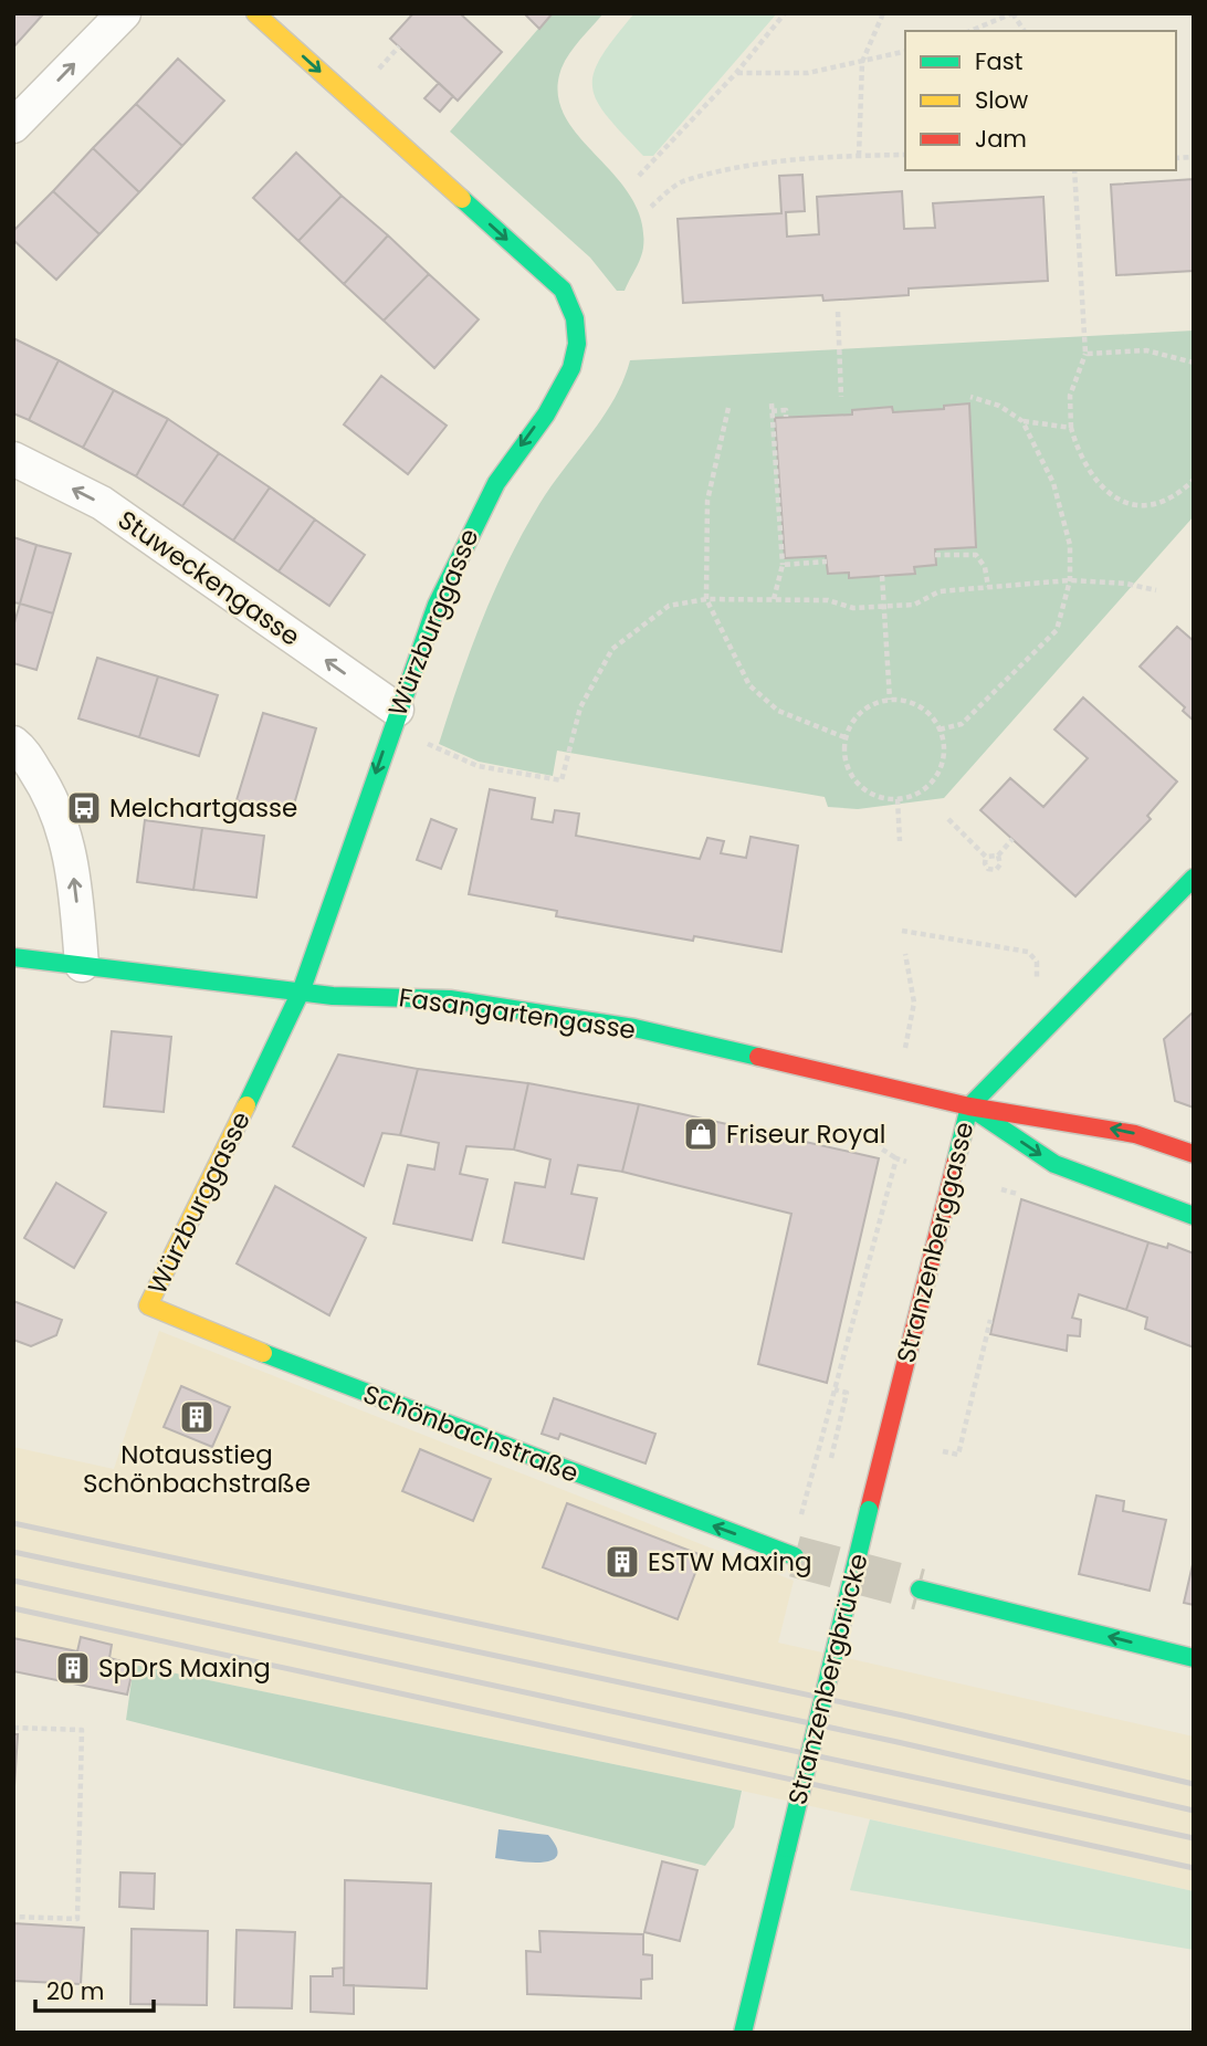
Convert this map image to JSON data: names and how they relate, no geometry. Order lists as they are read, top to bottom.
{
  "streets": {
    "street": [
      "Stuweckengasse",
      "Würzburggasse",
      "Fasangartengasse",
      "Stranzenberggasse",
      "Schönbachstraße",
      "Stranzenbergbrücke"
    ]
  },
  "crossings": [
    ["Stuweckengasse", "Würzburggasse"],
    ["Würzburggasse", "Fasangartengasse"],
    ["Würzburggasse", "Schönbachstraße"],
    ["Fasangartengasse", "Stranzenberggasse"],
    ["Stranzenberggasse", "Stranzenbergbrücke"]
  ],
  "one_way": ["Stuweckengasse", "Würzburggasse", "Schönbachstraße"],
  "places": {
    "bus stop": ["Melchartgasse"],
    "shop": ["Friseur Royal"],
    "building": ["Notausstieg Schönbachstraße", "ESTW Maxing", "SpDrS Maxing"]
  },
  "legend": ["Fast", "Slow", "Jam"],
  "scale_bar": "20 m"
}
